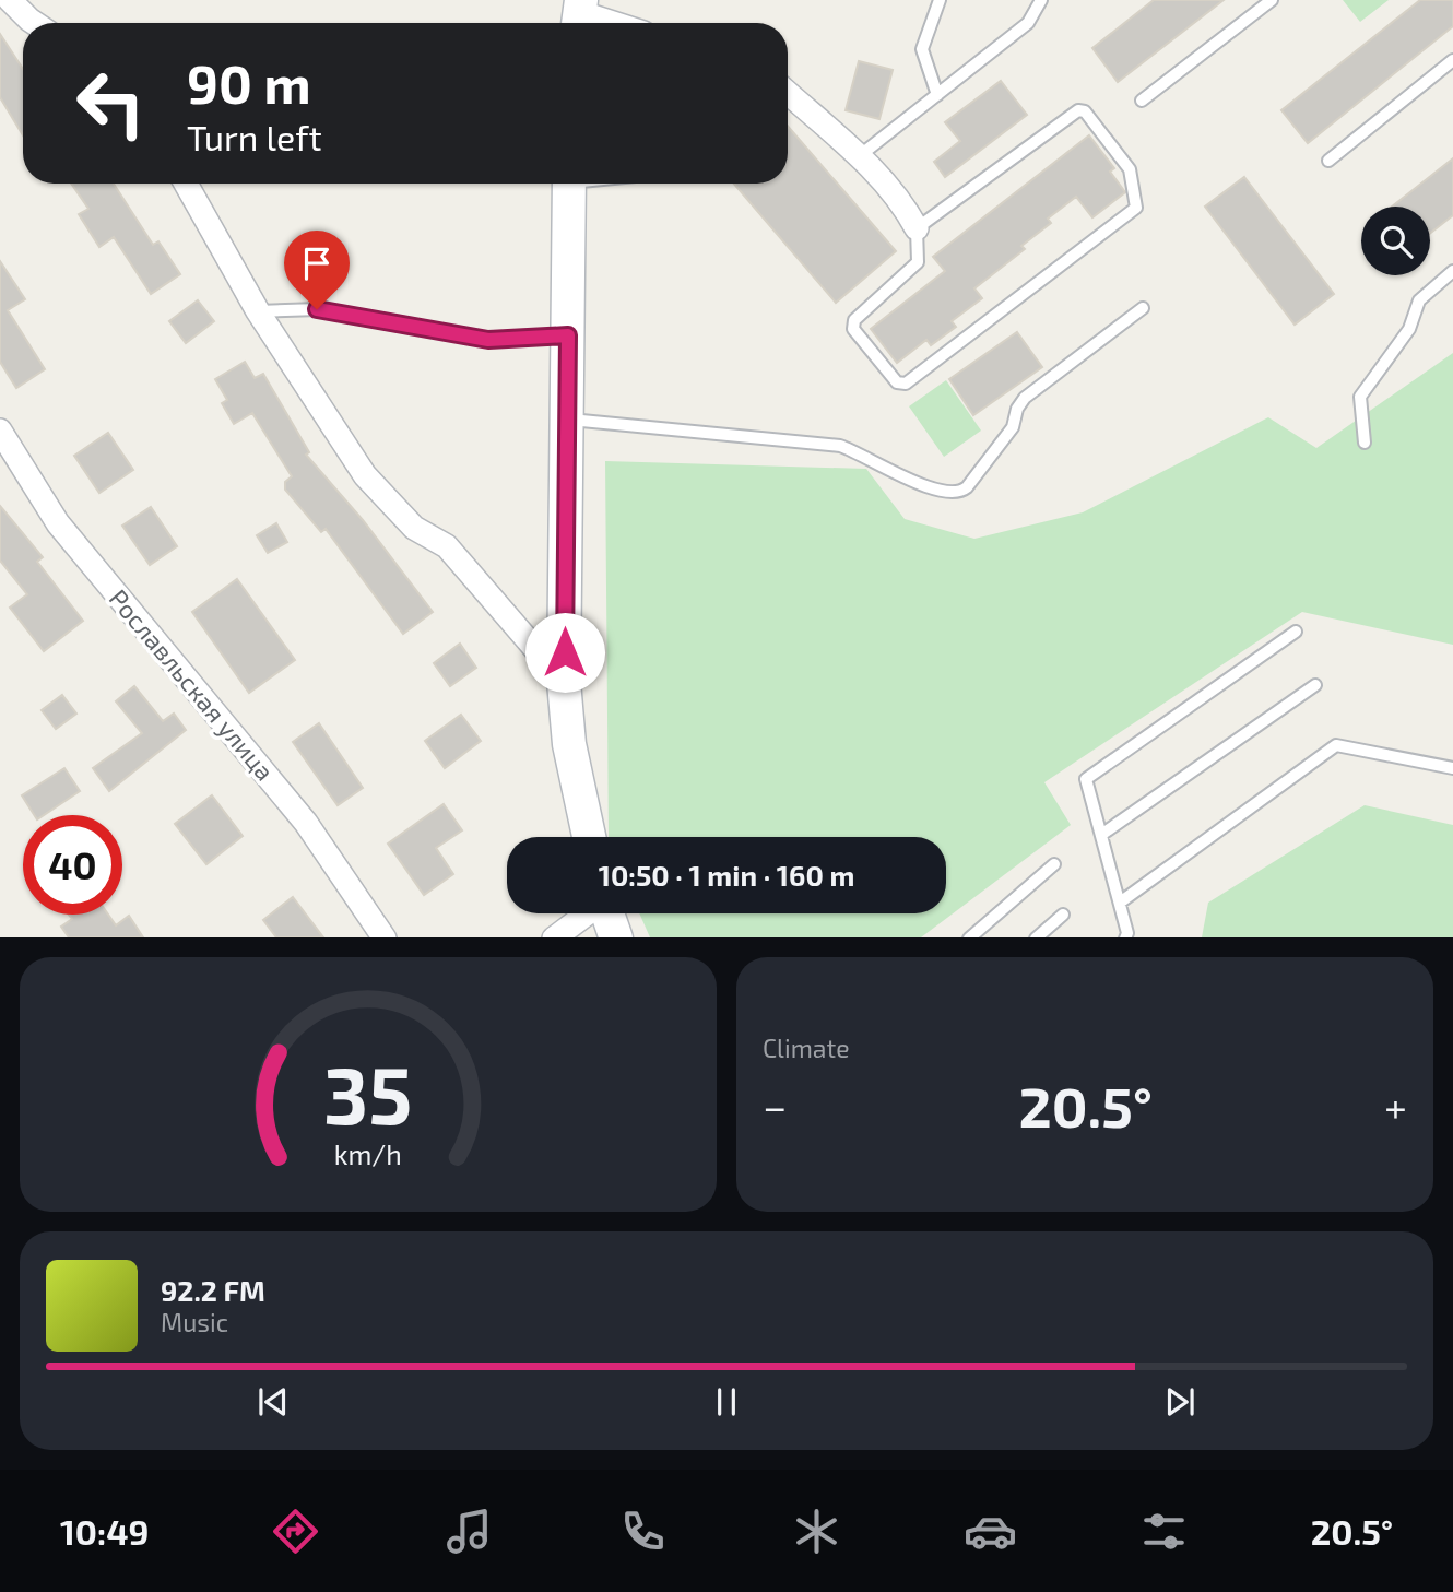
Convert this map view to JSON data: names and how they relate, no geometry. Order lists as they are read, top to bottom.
{
  "streets": {
    "street": ["Рославльская улица"]
  },
  "page": {
    "turn": ["90 m", "Turn left"],
    "limit": "40",
    "trip": "10:50 · 1 min · 160 m",
    "tile": "Climate",
    "heat": ["−", "20.5°", "+"],
    "song": ["92.2 FM", "Music"],
    "tabs": ["10:49", "20.5°"],
    "gauge": ["35", "km/h"]
  }
}
